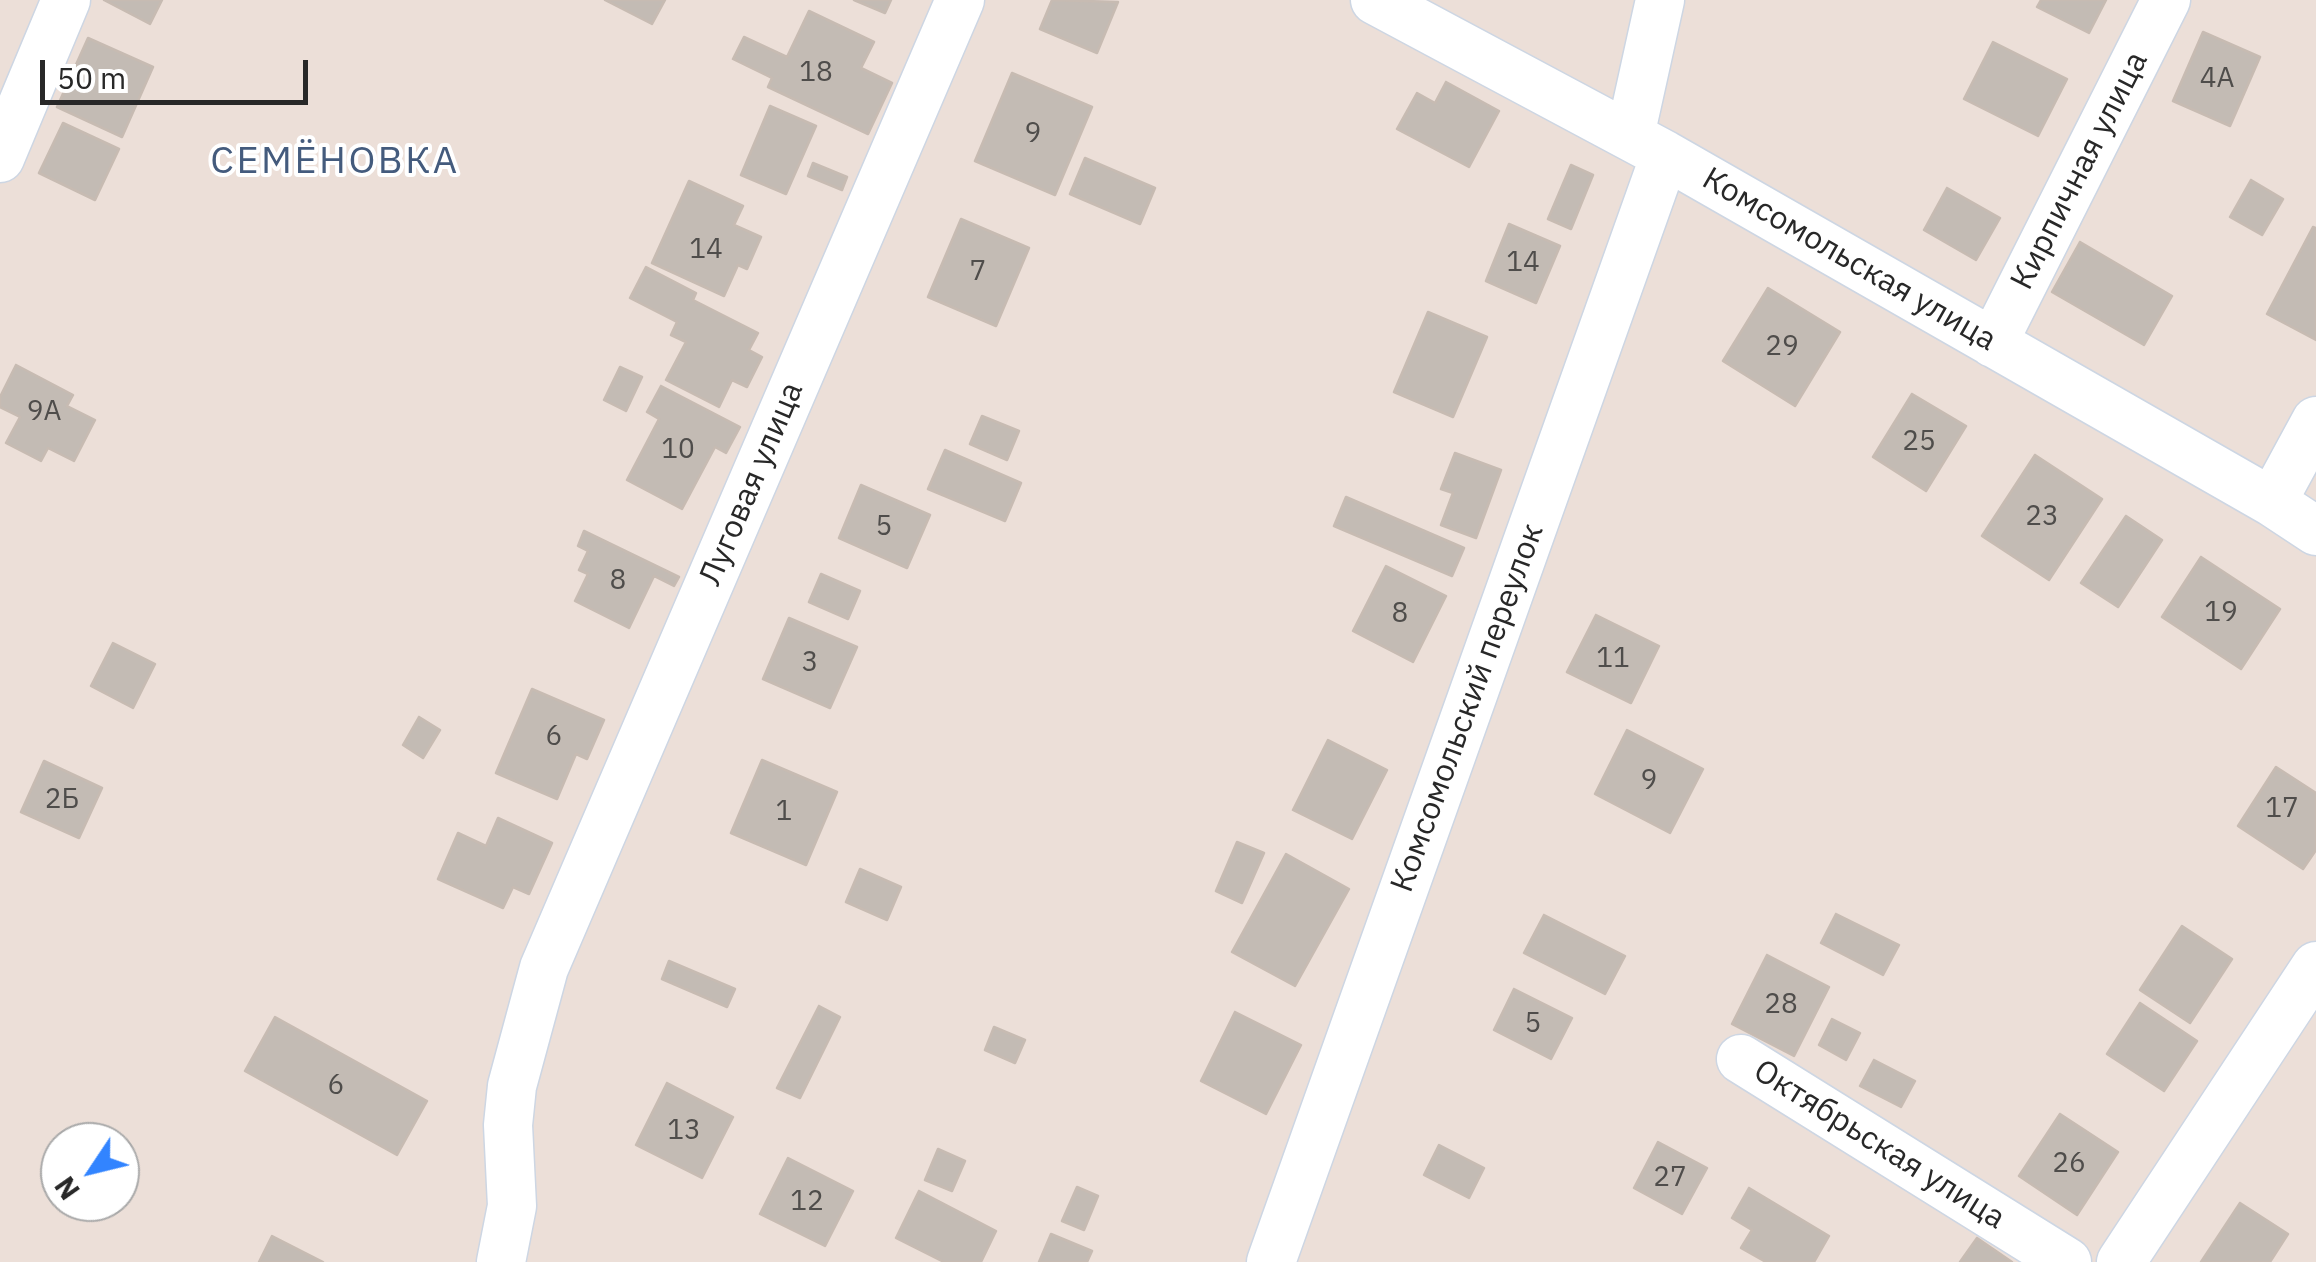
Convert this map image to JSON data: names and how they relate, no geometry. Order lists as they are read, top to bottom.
{
  "streets": {
    "street": [
      "Кирпичная улица",
      "Комсомольская улица",
      "Луговая улица",
      "Комсомольский переулок",
      "Октябрьская улица"
    ]
  },
  "crossings": [
    ["Кирпичная улица", "Комсомольская улица"],
    ["Комсомольская улица", "Комсомольский переулок"]
  ],
  "districts": ["СЕМЁНОВКА"],
  "house_numbers": [
    "18",
    "4А",
    "9",
    "14",
    "14",
    "7",
    "29",
    "9А",
    "25",
    "10",
    "23",
    "5",
    "8",
    "19",
    "8",
    "11",
    "3",
    "6",
    "9",
    "2Б",
    "17",
    "1",
    "28",
    "5",
    "6",
    "13",
    "26",
    "27",
    "12"
  ],
  "scale_bar": "50 m",
  "north": "bottom left"
}
